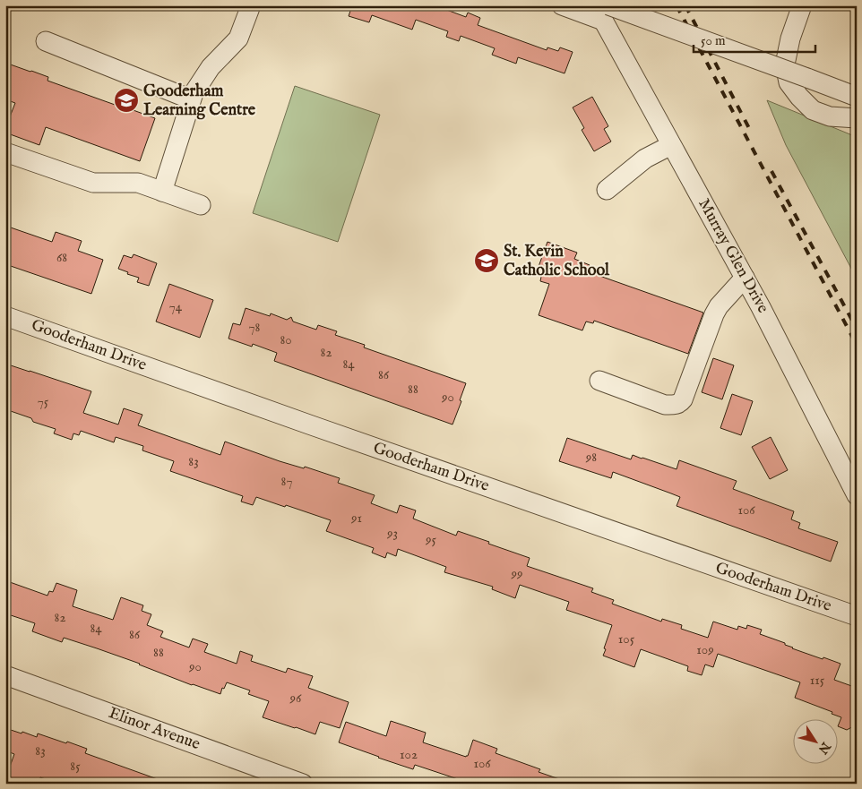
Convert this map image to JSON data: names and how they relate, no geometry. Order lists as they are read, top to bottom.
{
  "streets": {
    "street": ["Murray Glen Drive", "Gooderham Drive", "Elinor Avenue"]
  },
  "places": {
    "school or university": ["Gooderham Learning Centre", "St. Kevin Catholic School"]
  },
  "house_numbers": [
    "68",
    "74",
    "78",
    "80",
    "82",
    "84",
    "86",
    "88",
    "90",
    "75",
    "98",
    "83",
    "87",
    "106",
    "91",
    "93",
    "95",
    "99",
    "82",
    "84",
    "86",
    "105",
    "109",
    "88",
    "90",
    "115",
    "96",
    "83",
    "102",
    "106",
    "85"
  ],
  "scale_bar": "50 m",
  "north": "bottom right"
}
